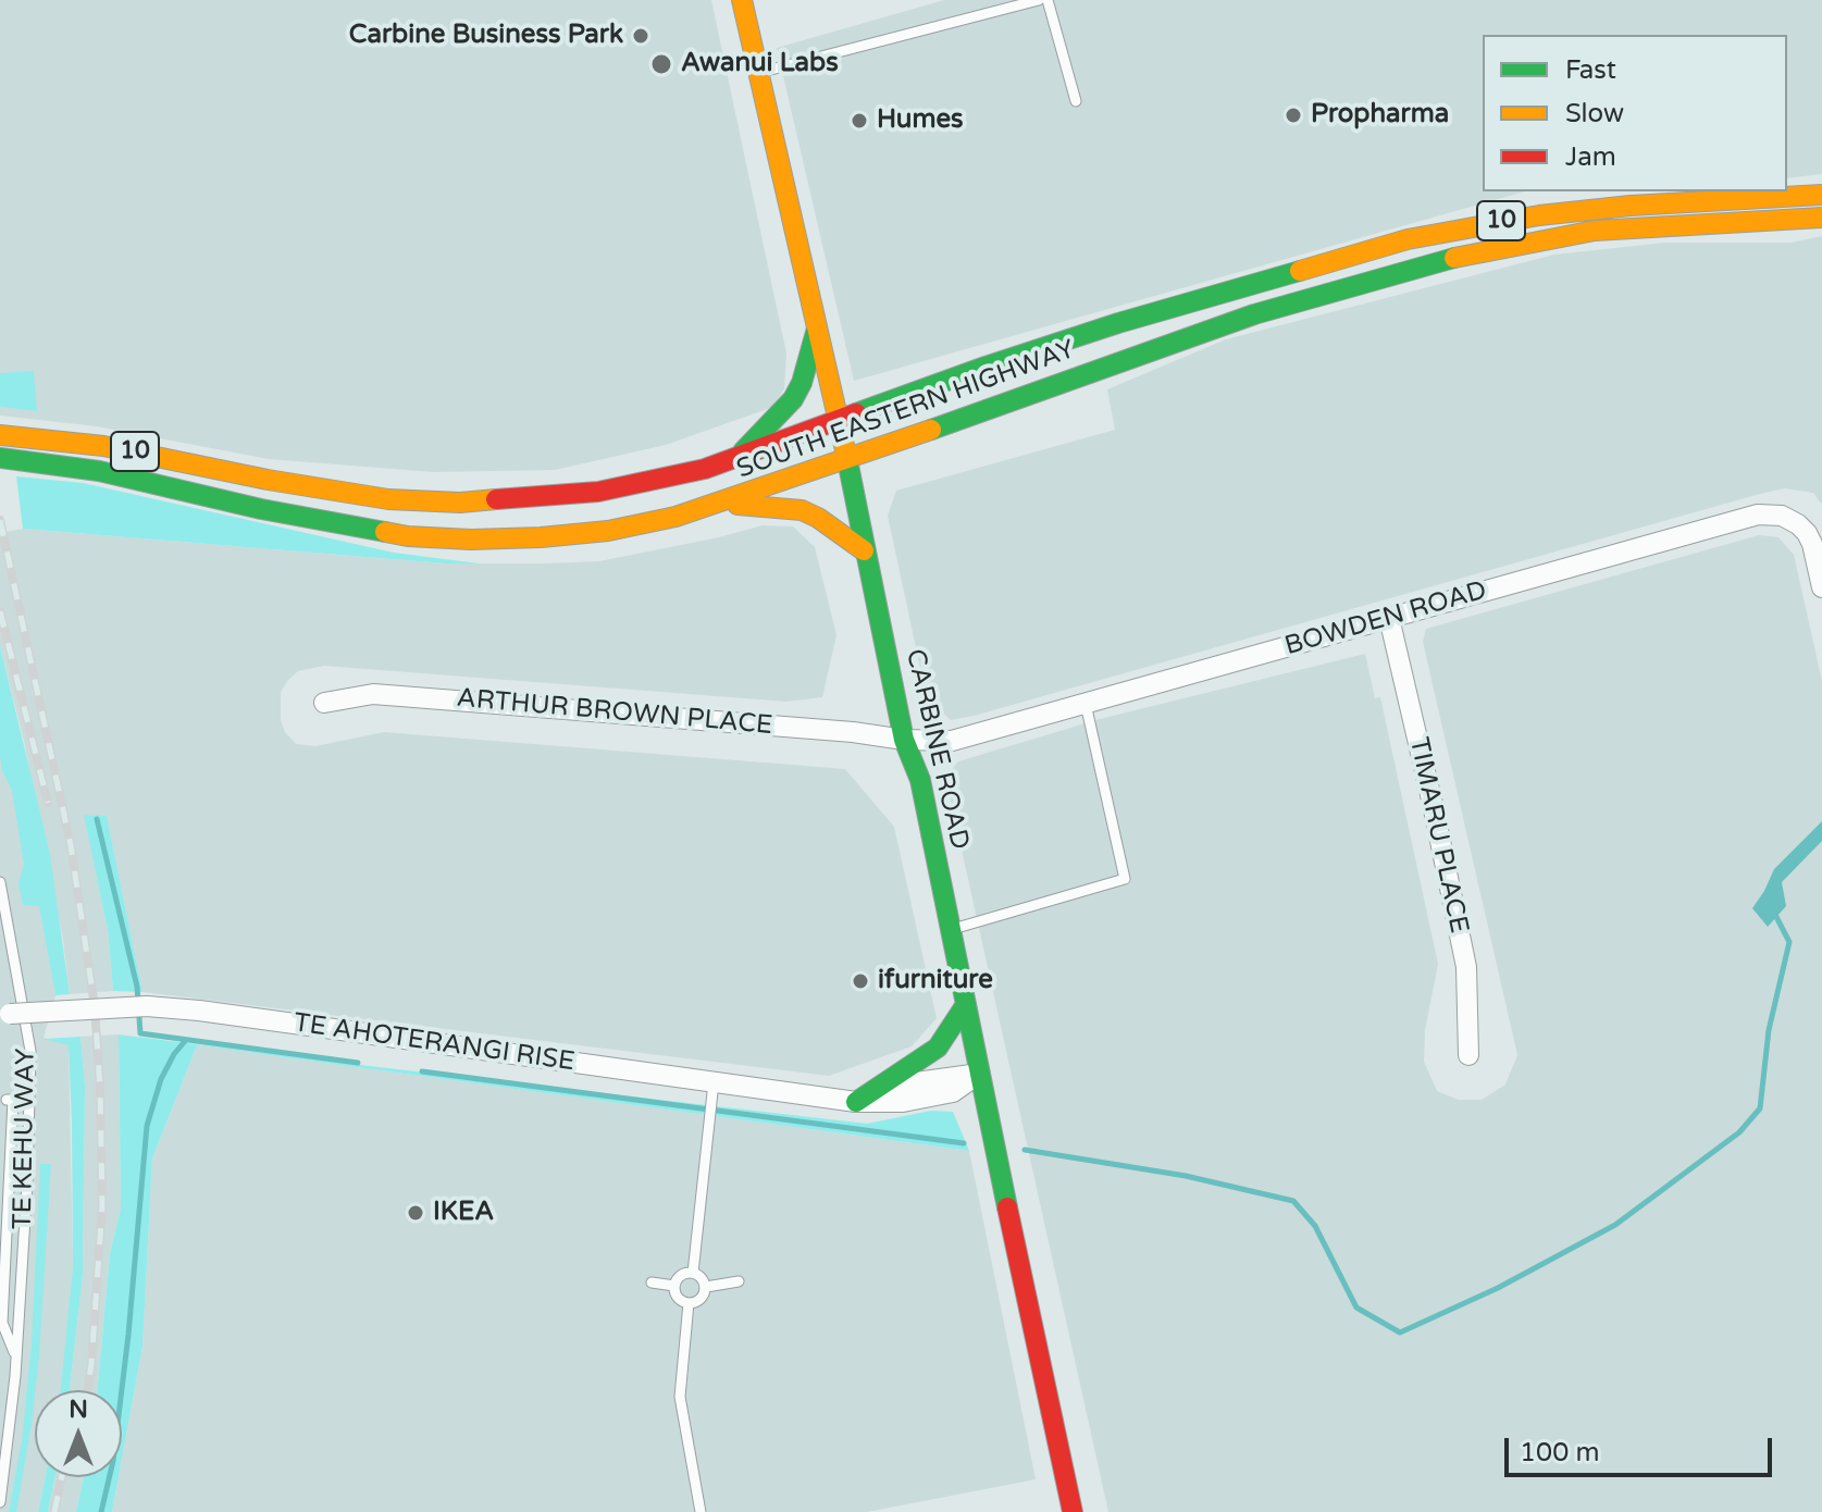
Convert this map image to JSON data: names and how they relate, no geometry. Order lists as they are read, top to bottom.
{
  "streets": {
    "main road": ["10", "SOUTH EASTERN HIGHWAY", "CARBINE ROAD"],
    "street": [
      "BOWDEN ROAD",
      "ARTHUR BROWN PLACE",
      "TIMARU PLACE",
      "TE AHOTERANGI RISE"
    ],
    "lane": ["TE KEHU WAY"]
  },
  "crossings": [
    ["SOUTH EASTERN HIGHWAY", "CARBINE ROAD"],
    ["BOWDEN ROAD", "ARTHUR BROWN PLACE"],
    ["BOWDEN ROAD", "CARBINE ROAD"],
    ["BOWDEN ROAD", "TIMARU PLACE"],
    ["ARTHUR BROWN PLACE", "CARBINE ROAD"],
    ["CARBINE ROAD", "TE AHOTERANGI RISE"]
  ],
  "places": [
    "Carbine Business Park",
    "Awanui Labs",
    "Propharma",
    "Humes",
    "ifurniture",
    "IKEA"
  ],
  "legend": ["Fast", "Slow", "Jam"],
  "scale_bar": "100 m",
  "north": "top"
}
